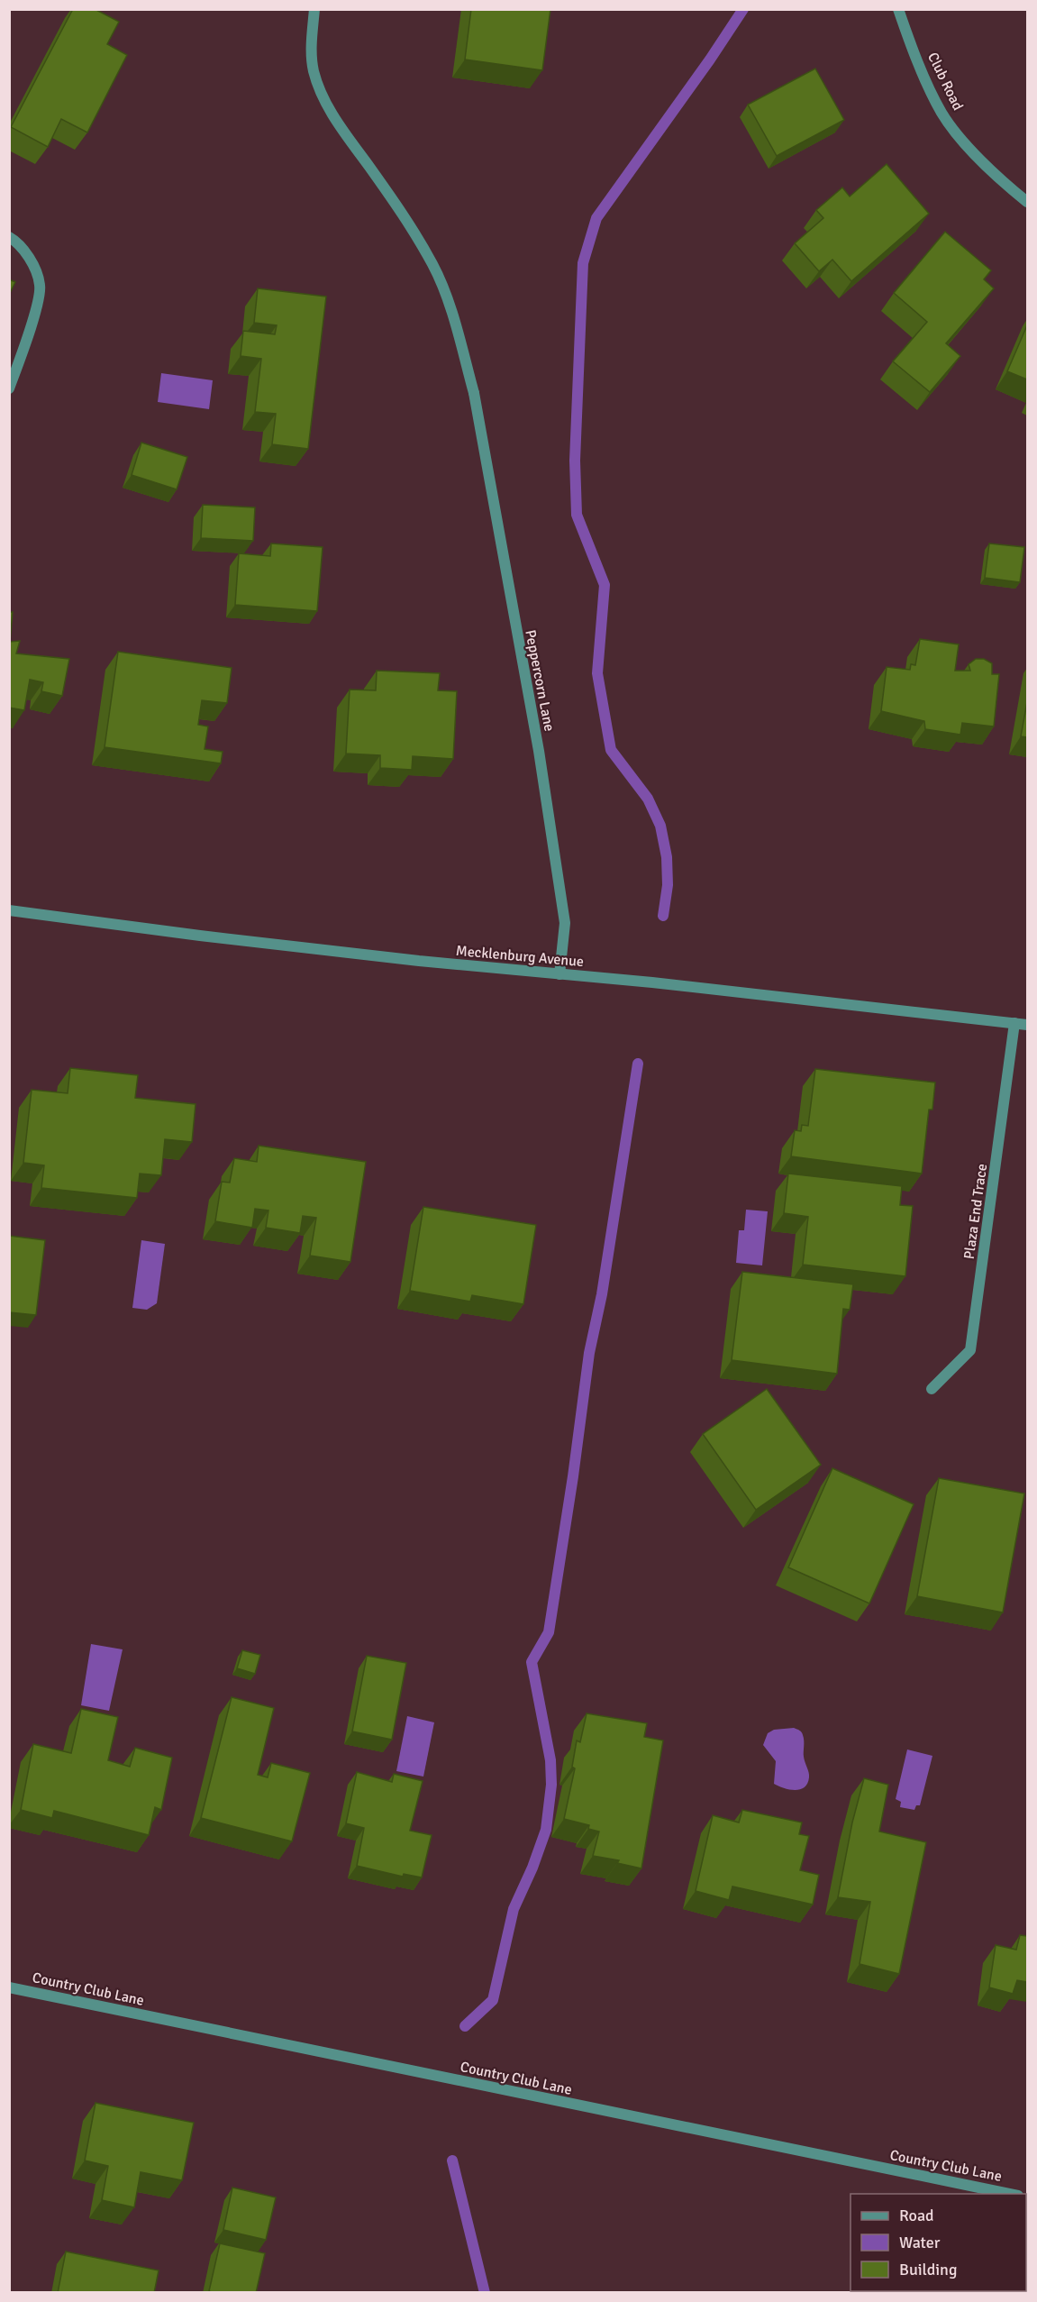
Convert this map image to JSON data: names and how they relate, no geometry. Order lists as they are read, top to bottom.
{
  "streets": {
    "street": [
      "Club Road",
      "Peppercorn Lane",
      "Mecklenburg Avenue",
      "Plaza End Trace",
      "Country Club Lane"
    ]
  },
  "crossings": [
    ["Peppercorn Lane", "Mecklenburg Avenue"],
    ["Mecklenburg Avenue", "Plaza End Trace"]
  ],
  "legend": ["Road", "Water", "Building"]
}
